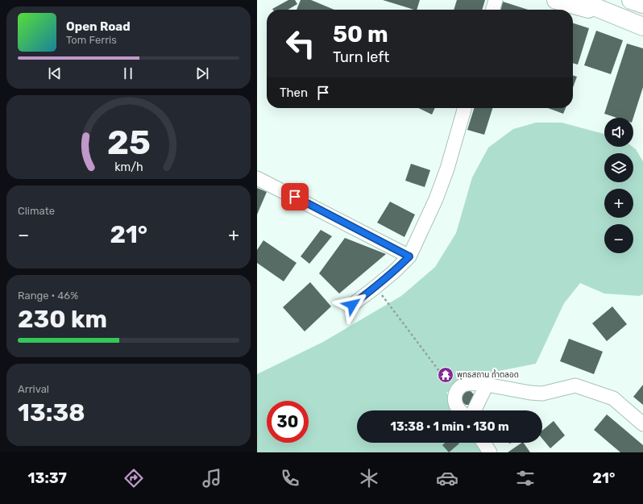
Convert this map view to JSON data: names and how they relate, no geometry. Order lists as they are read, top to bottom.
{
  "places": {
    "temple": ["พุทธสถาน ถ้ำตลอด"]
  },
  "page": {
    "turn": ["50 m", "Turn left"],
    "song": ["Open Road", "Tom Ferris"],
    "then": "Then",
    "map_buttons": ["+", "−"],
    "tile": [
      "Climate",
      ["Range · 46%", "230 km"],
      ["Arrival", "13:38"]
    ],
    "heat": ["−", "21°", "+"],
    "limit": "30",
    "trip": "13:38 · 1 min · 130 m",
    "tabs": ["13:37", "21°"],
    "gauge": ["25", "km/h"]
  }
}
